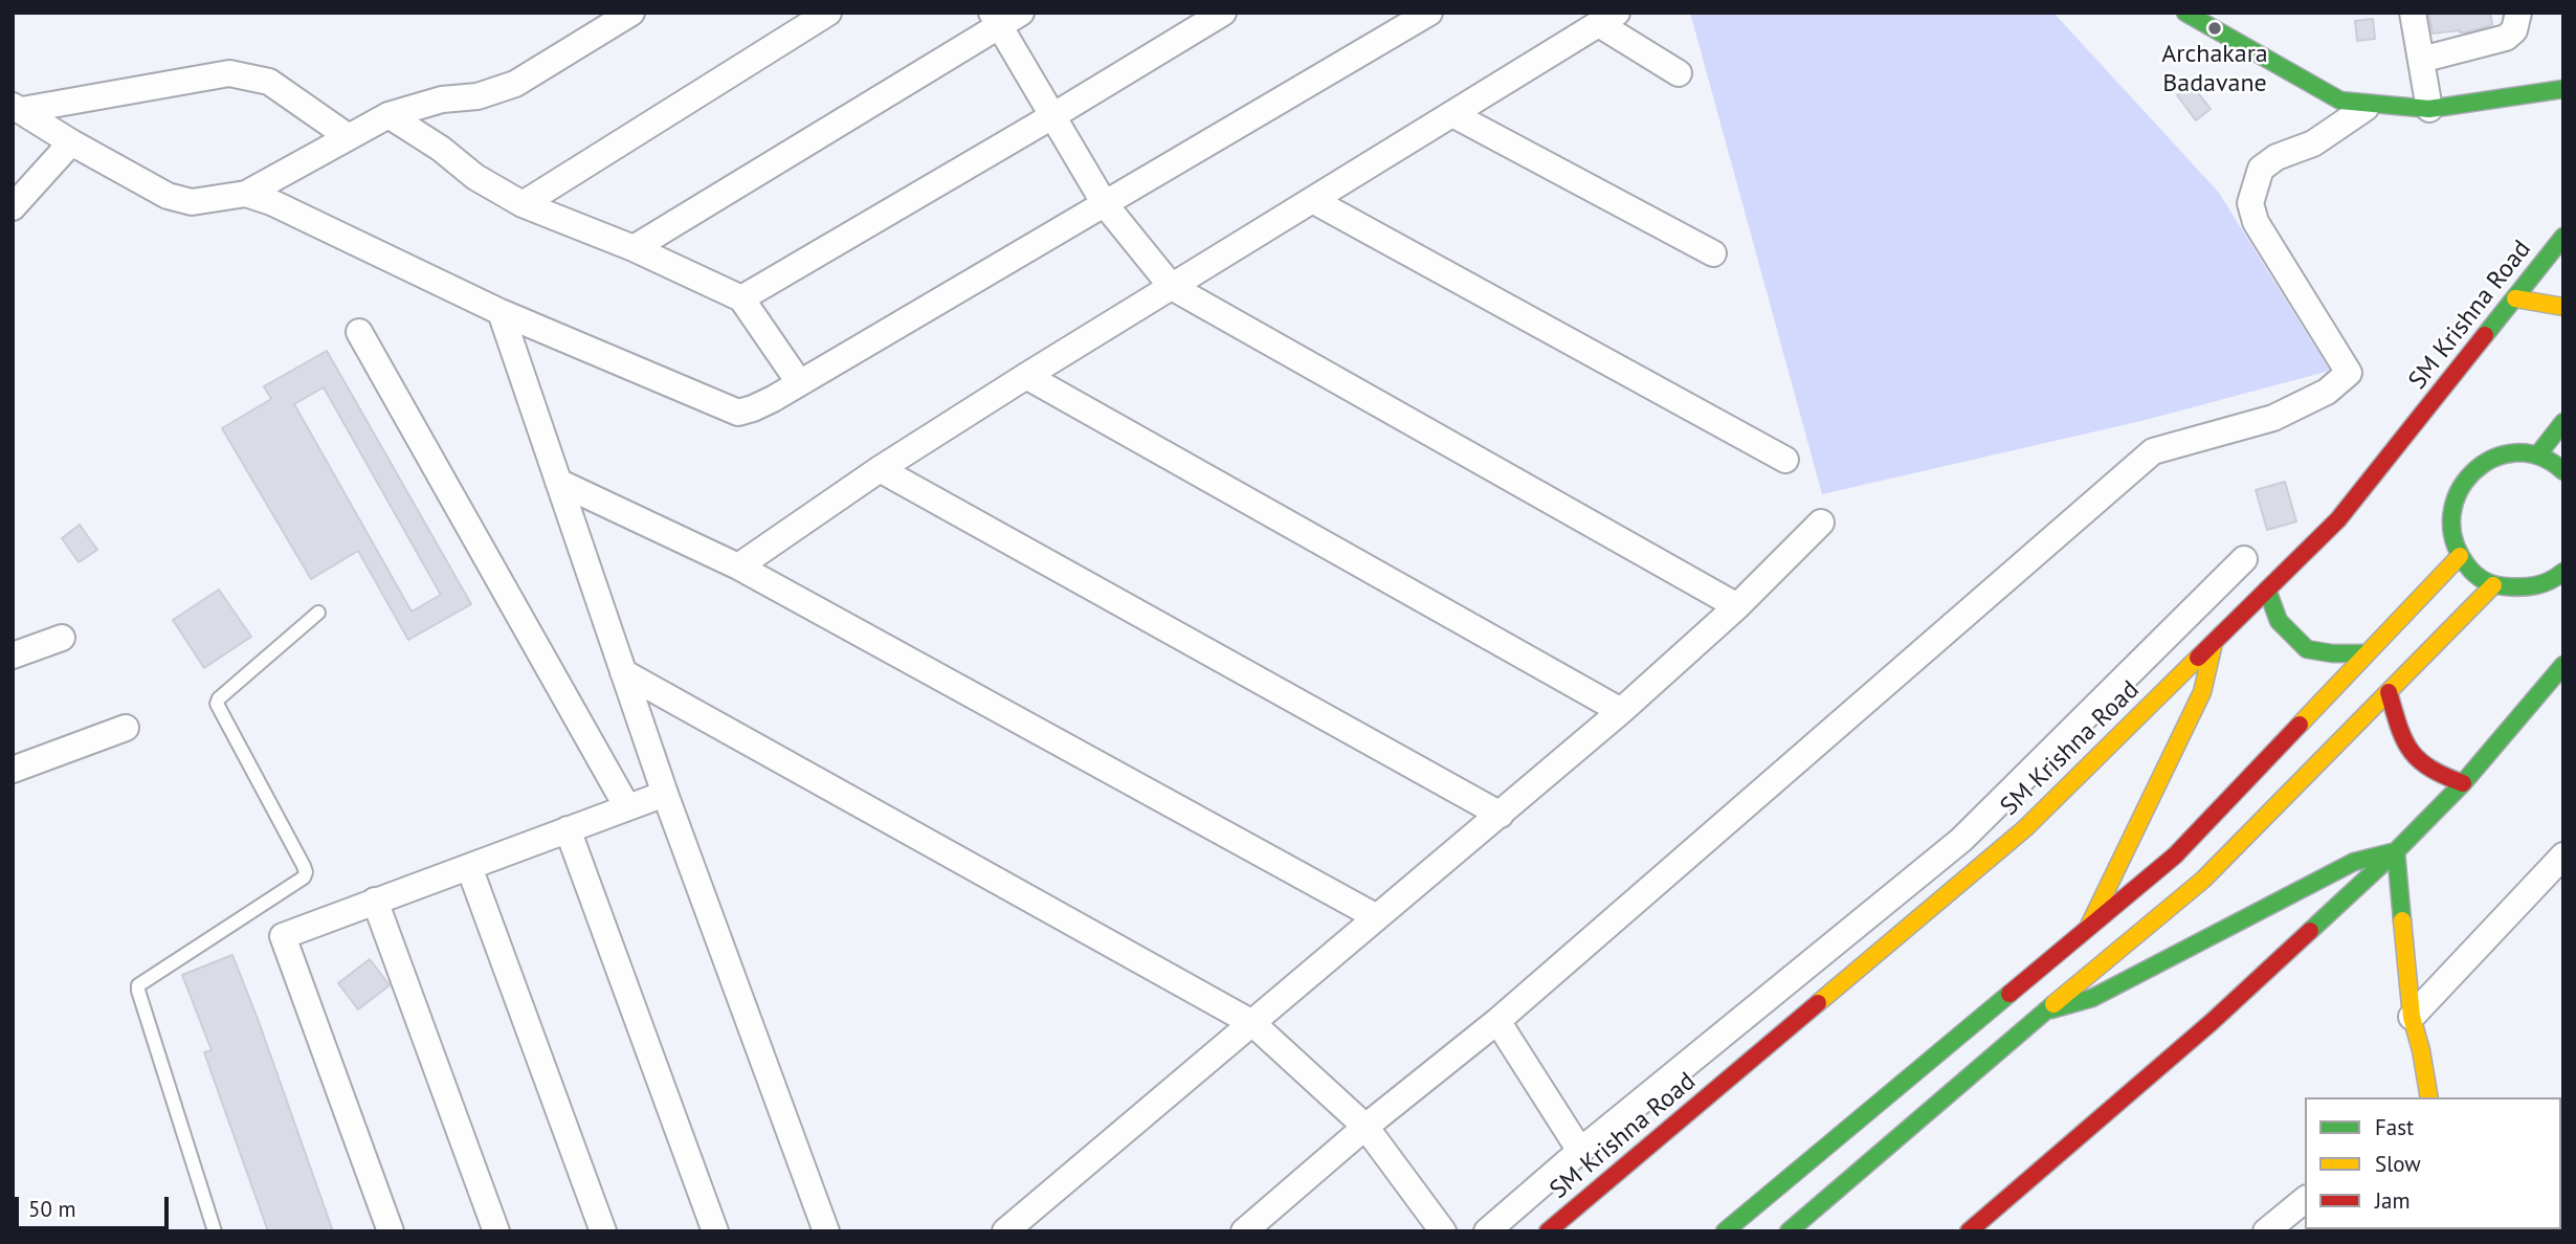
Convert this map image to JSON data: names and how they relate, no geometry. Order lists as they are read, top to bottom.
{
  "streets": {
    "main road": ["SM Krishna Road"]
  },
  "places": ["Archakara Badavane"],
  "legend": ["Fast", "Slow", "Jam"],
  "scale_bar": "50 m"
}
